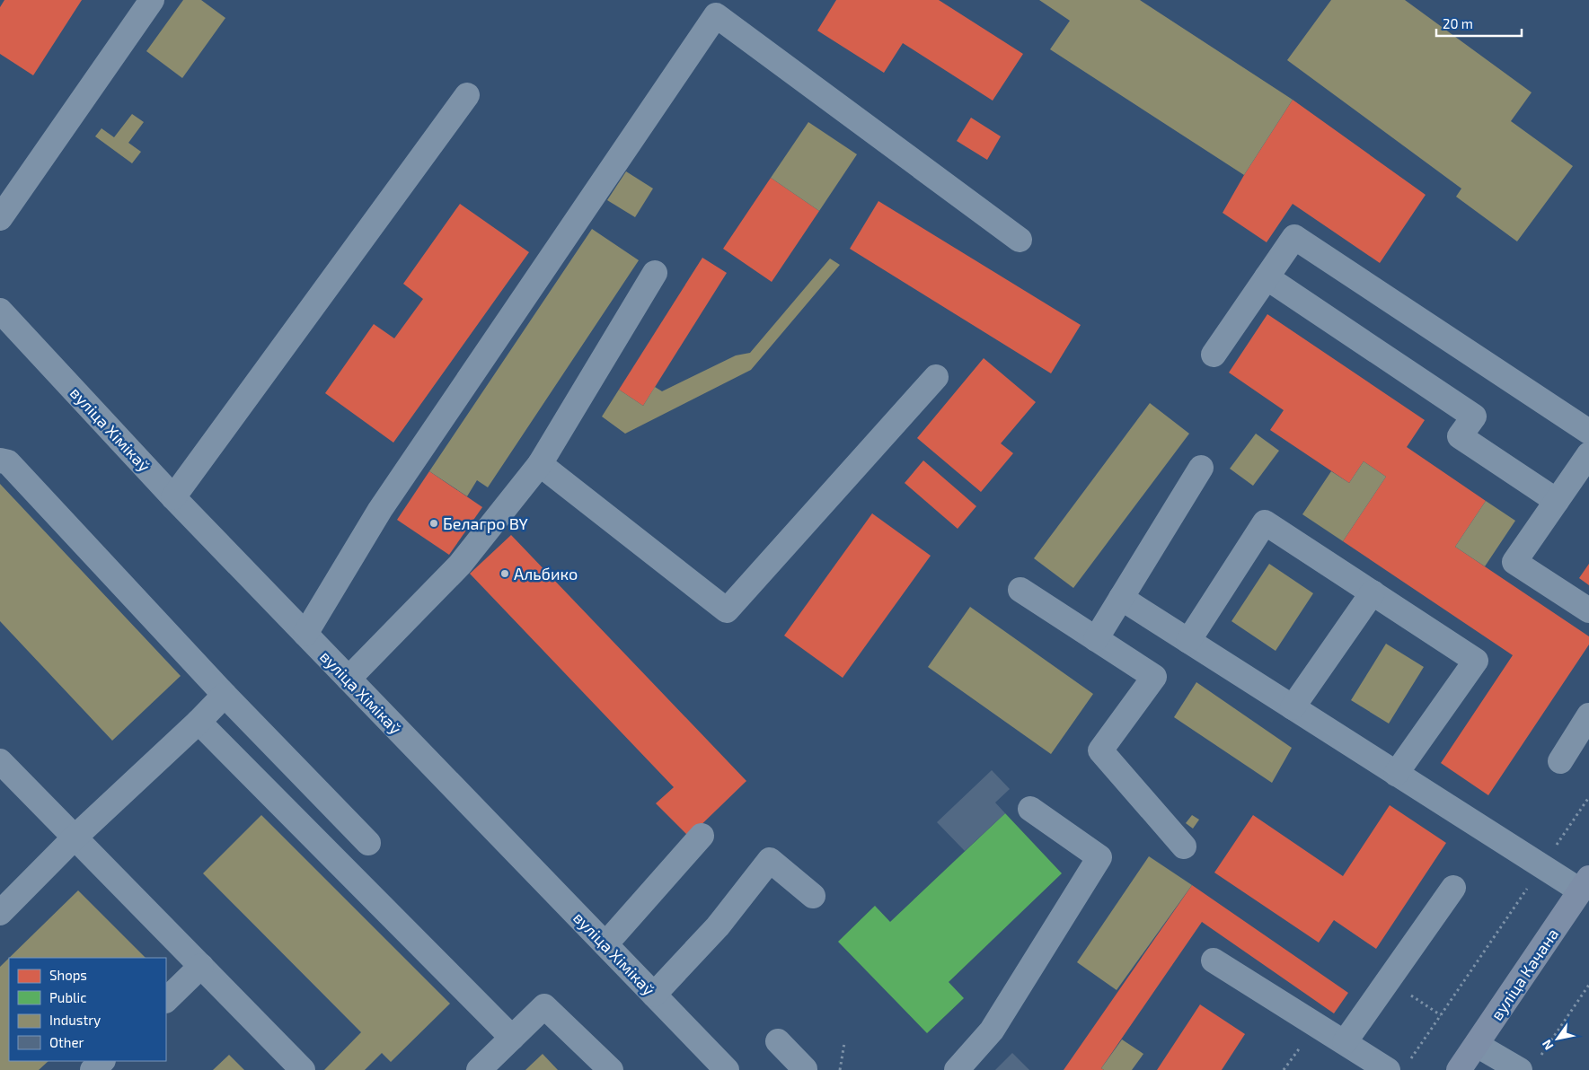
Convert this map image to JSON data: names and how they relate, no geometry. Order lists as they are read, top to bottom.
{
  "streets": {
    "main road": ["вуліца Качана"],
    "street": ["вуліца Хімікаў"]
  },
  "places": ["Белагро BY", "Альбико"],
  "legend": [
    "Shops",
    "Public",
    "Industry",
    "Other"
  ],
  "scale_bar": "20 m",
  "north": "bottom left"
}
